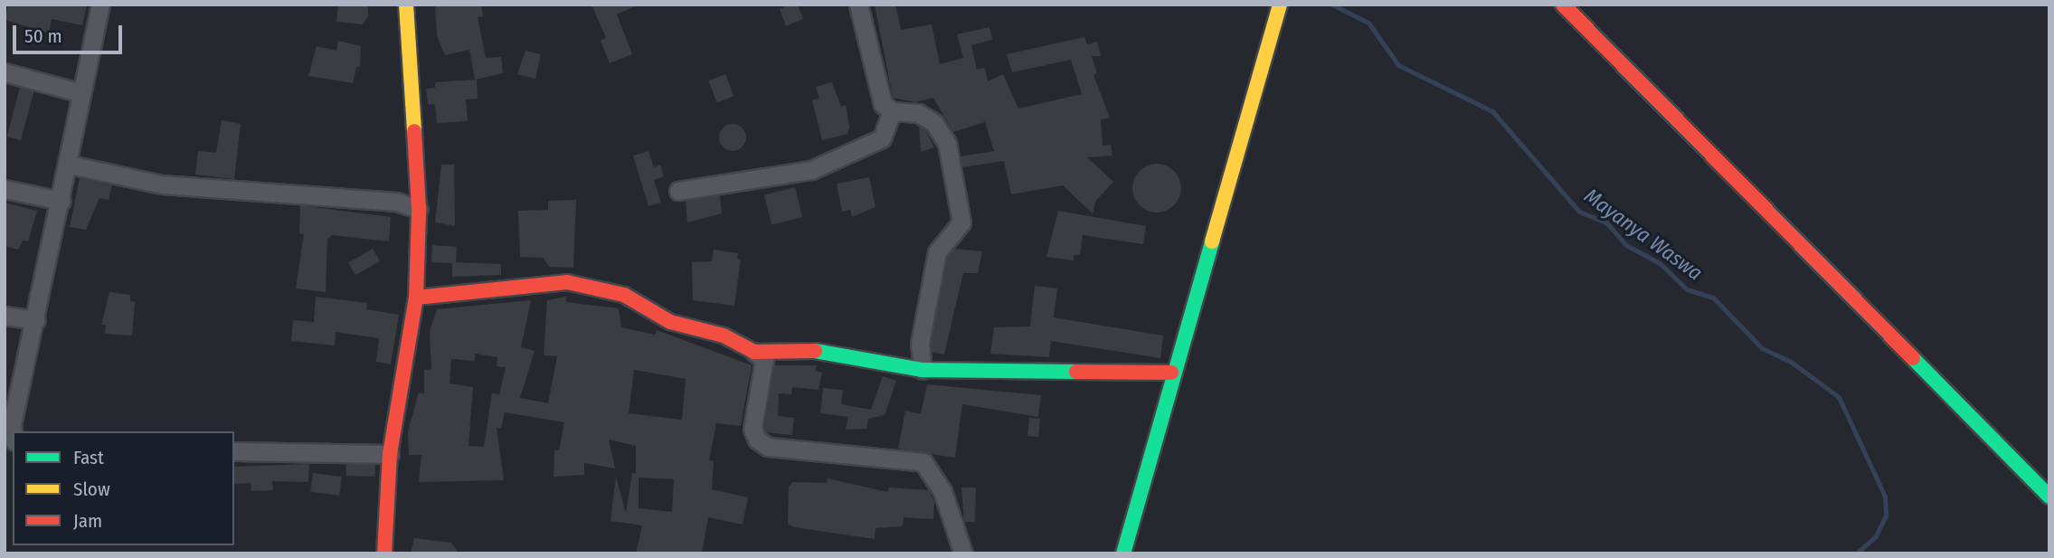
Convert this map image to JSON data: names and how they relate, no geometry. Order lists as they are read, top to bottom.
{
  "water": ["Mayanya Waswa"],
  "legend": ["Fast", "Slow", "Jam"],
  "scale_bar": "50 m"
}
